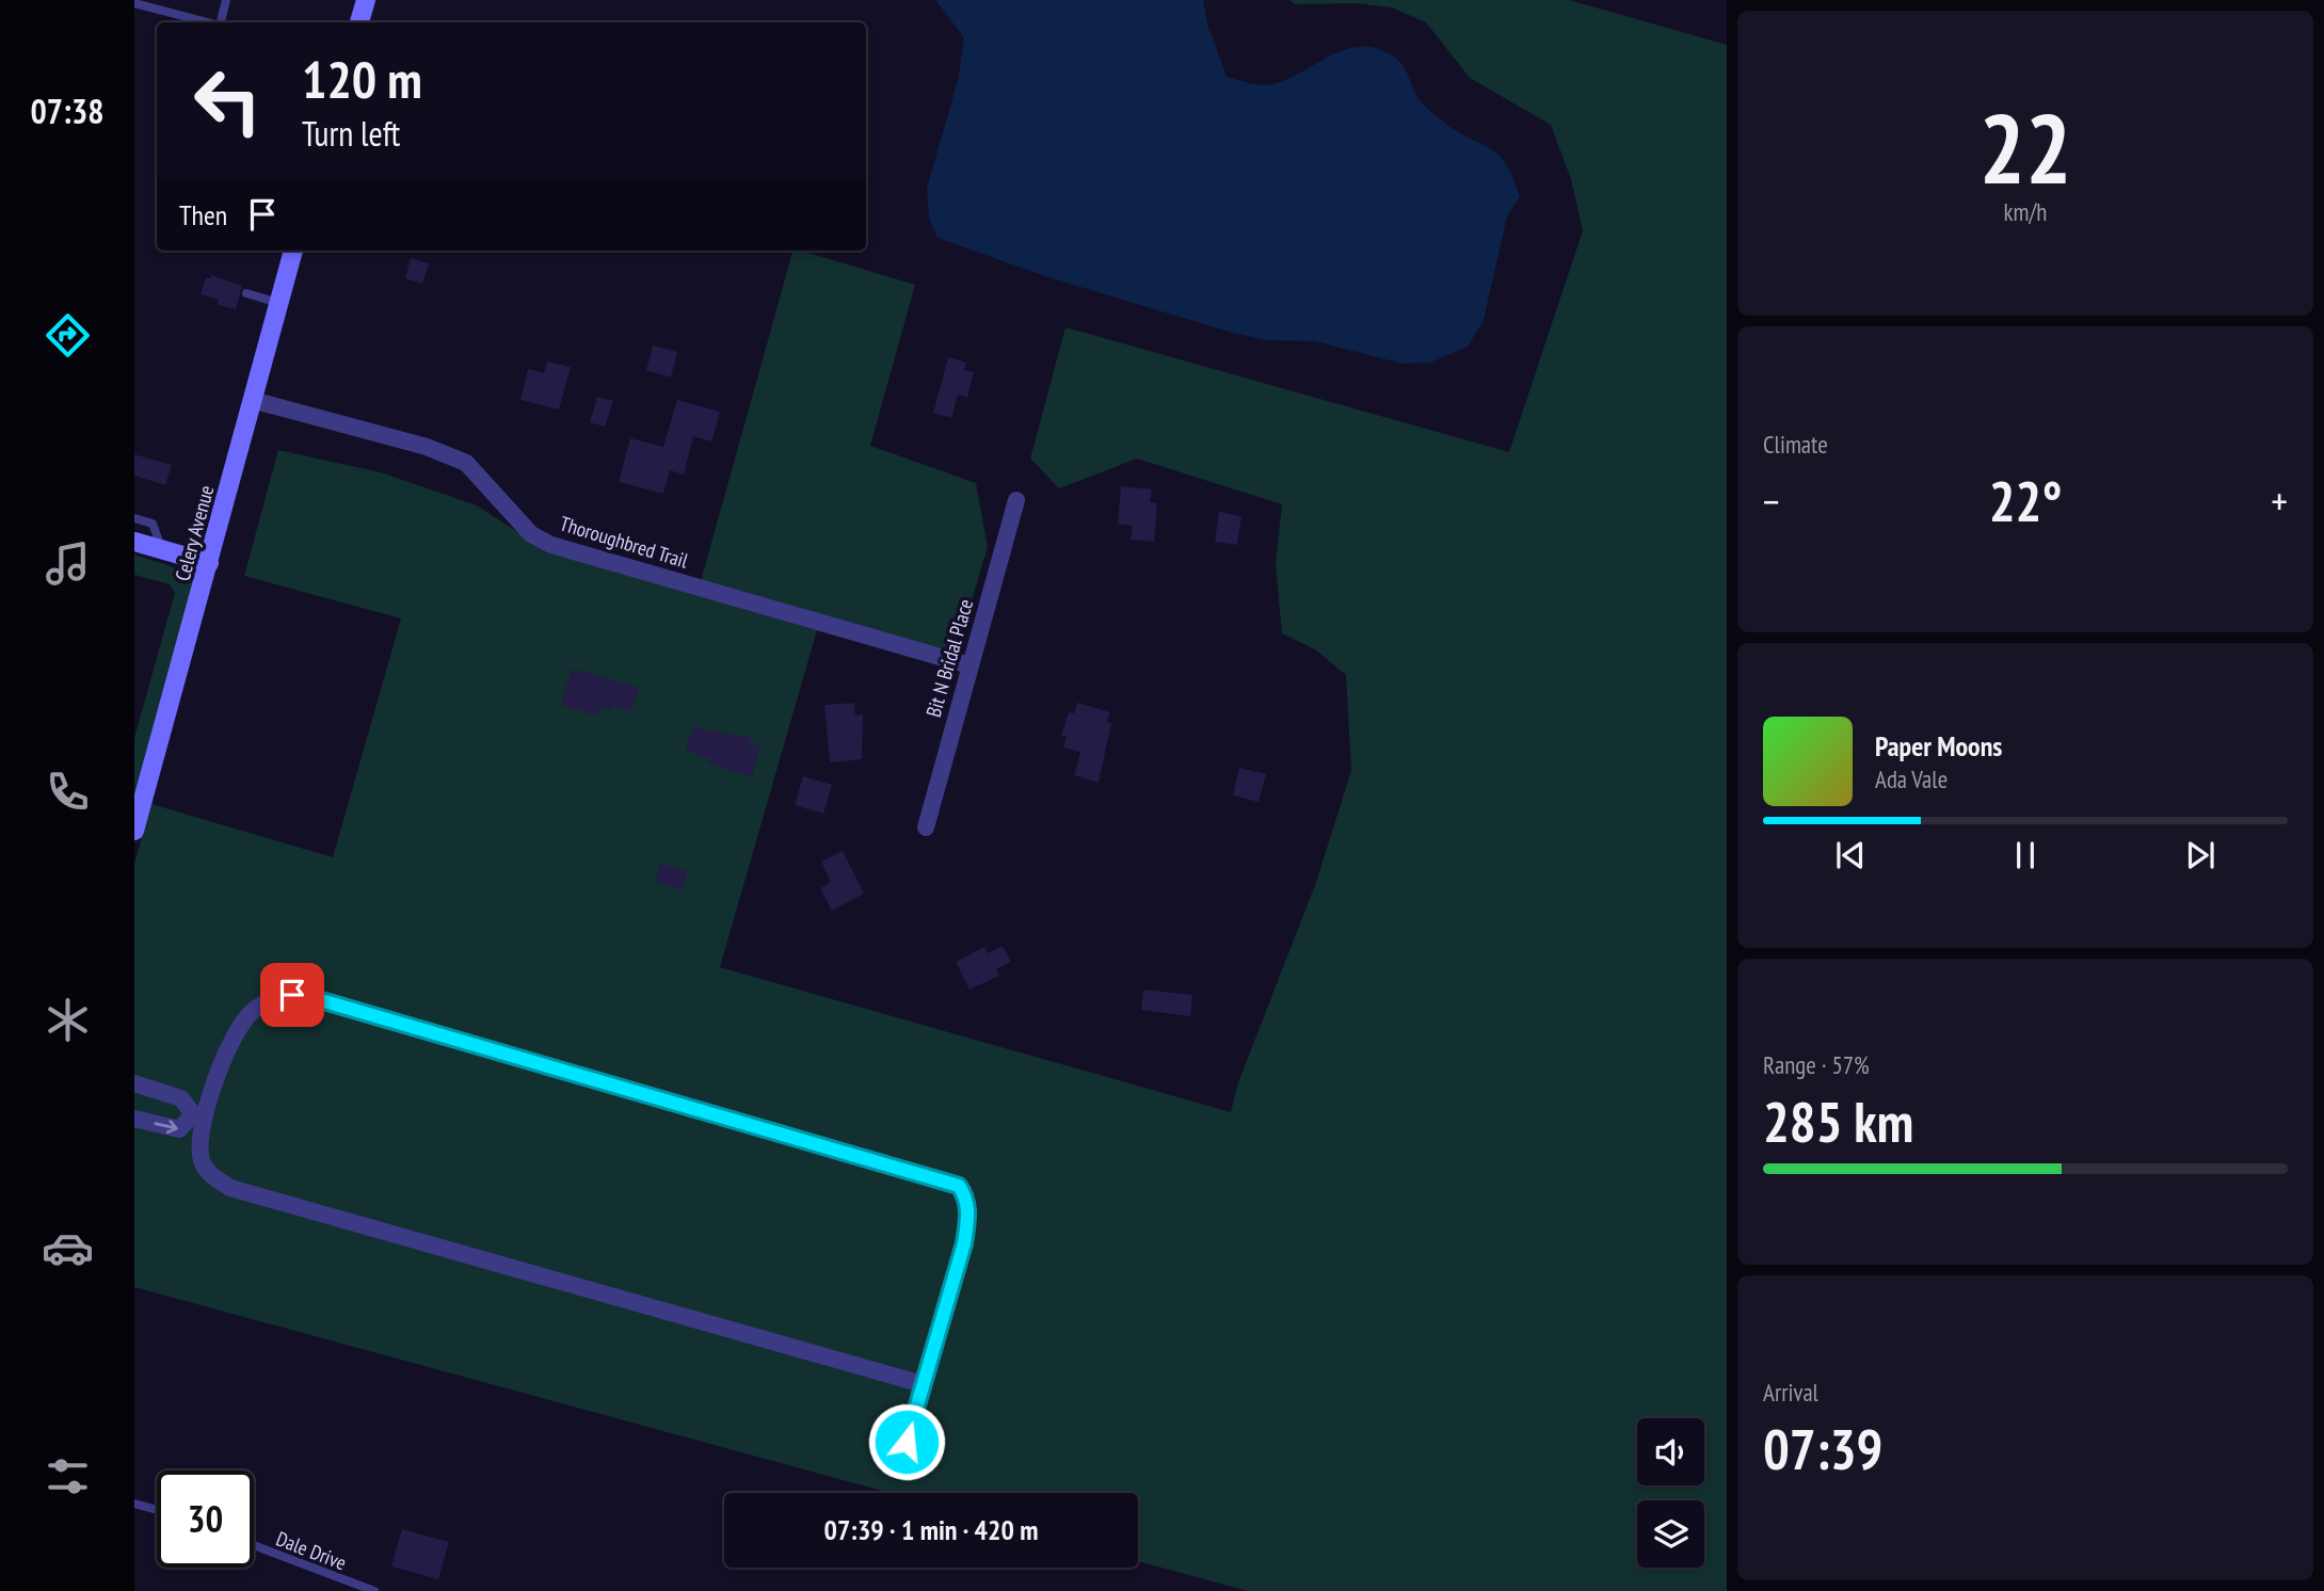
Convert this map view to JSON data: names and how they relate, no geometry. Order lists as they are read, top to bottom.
{
  "streets": {
    "main road": ["Celery Avenue"],
    "street": ["Thoroughbred Trail", "Bit N Bridal Place"],
    "lane": ["Dale Drive"]
  },
  "crossings": [
    ["Celery Avenue", "Thoroughbred Trail"],
    ["Thoroughbred Trail", "Bit N Bridal Place"]
  ],
  "page": {
    "tabs": "07:38",
    "tile": [
      ["22", "km/h"],
      "Climate",
      ["Range · 57%", "285 km"],
      ["Arrival", "07:39"]
    ],
    "turn": ["120 m", "Turn left"],
    "then": "Then",
    "heat": ["−", "22°", "+"],
    "song": ["Paper Moons", "Ada Vale"],
    "limit": "30",
    "trip": "07:39 · 1 min · 420 m"
  }
}
